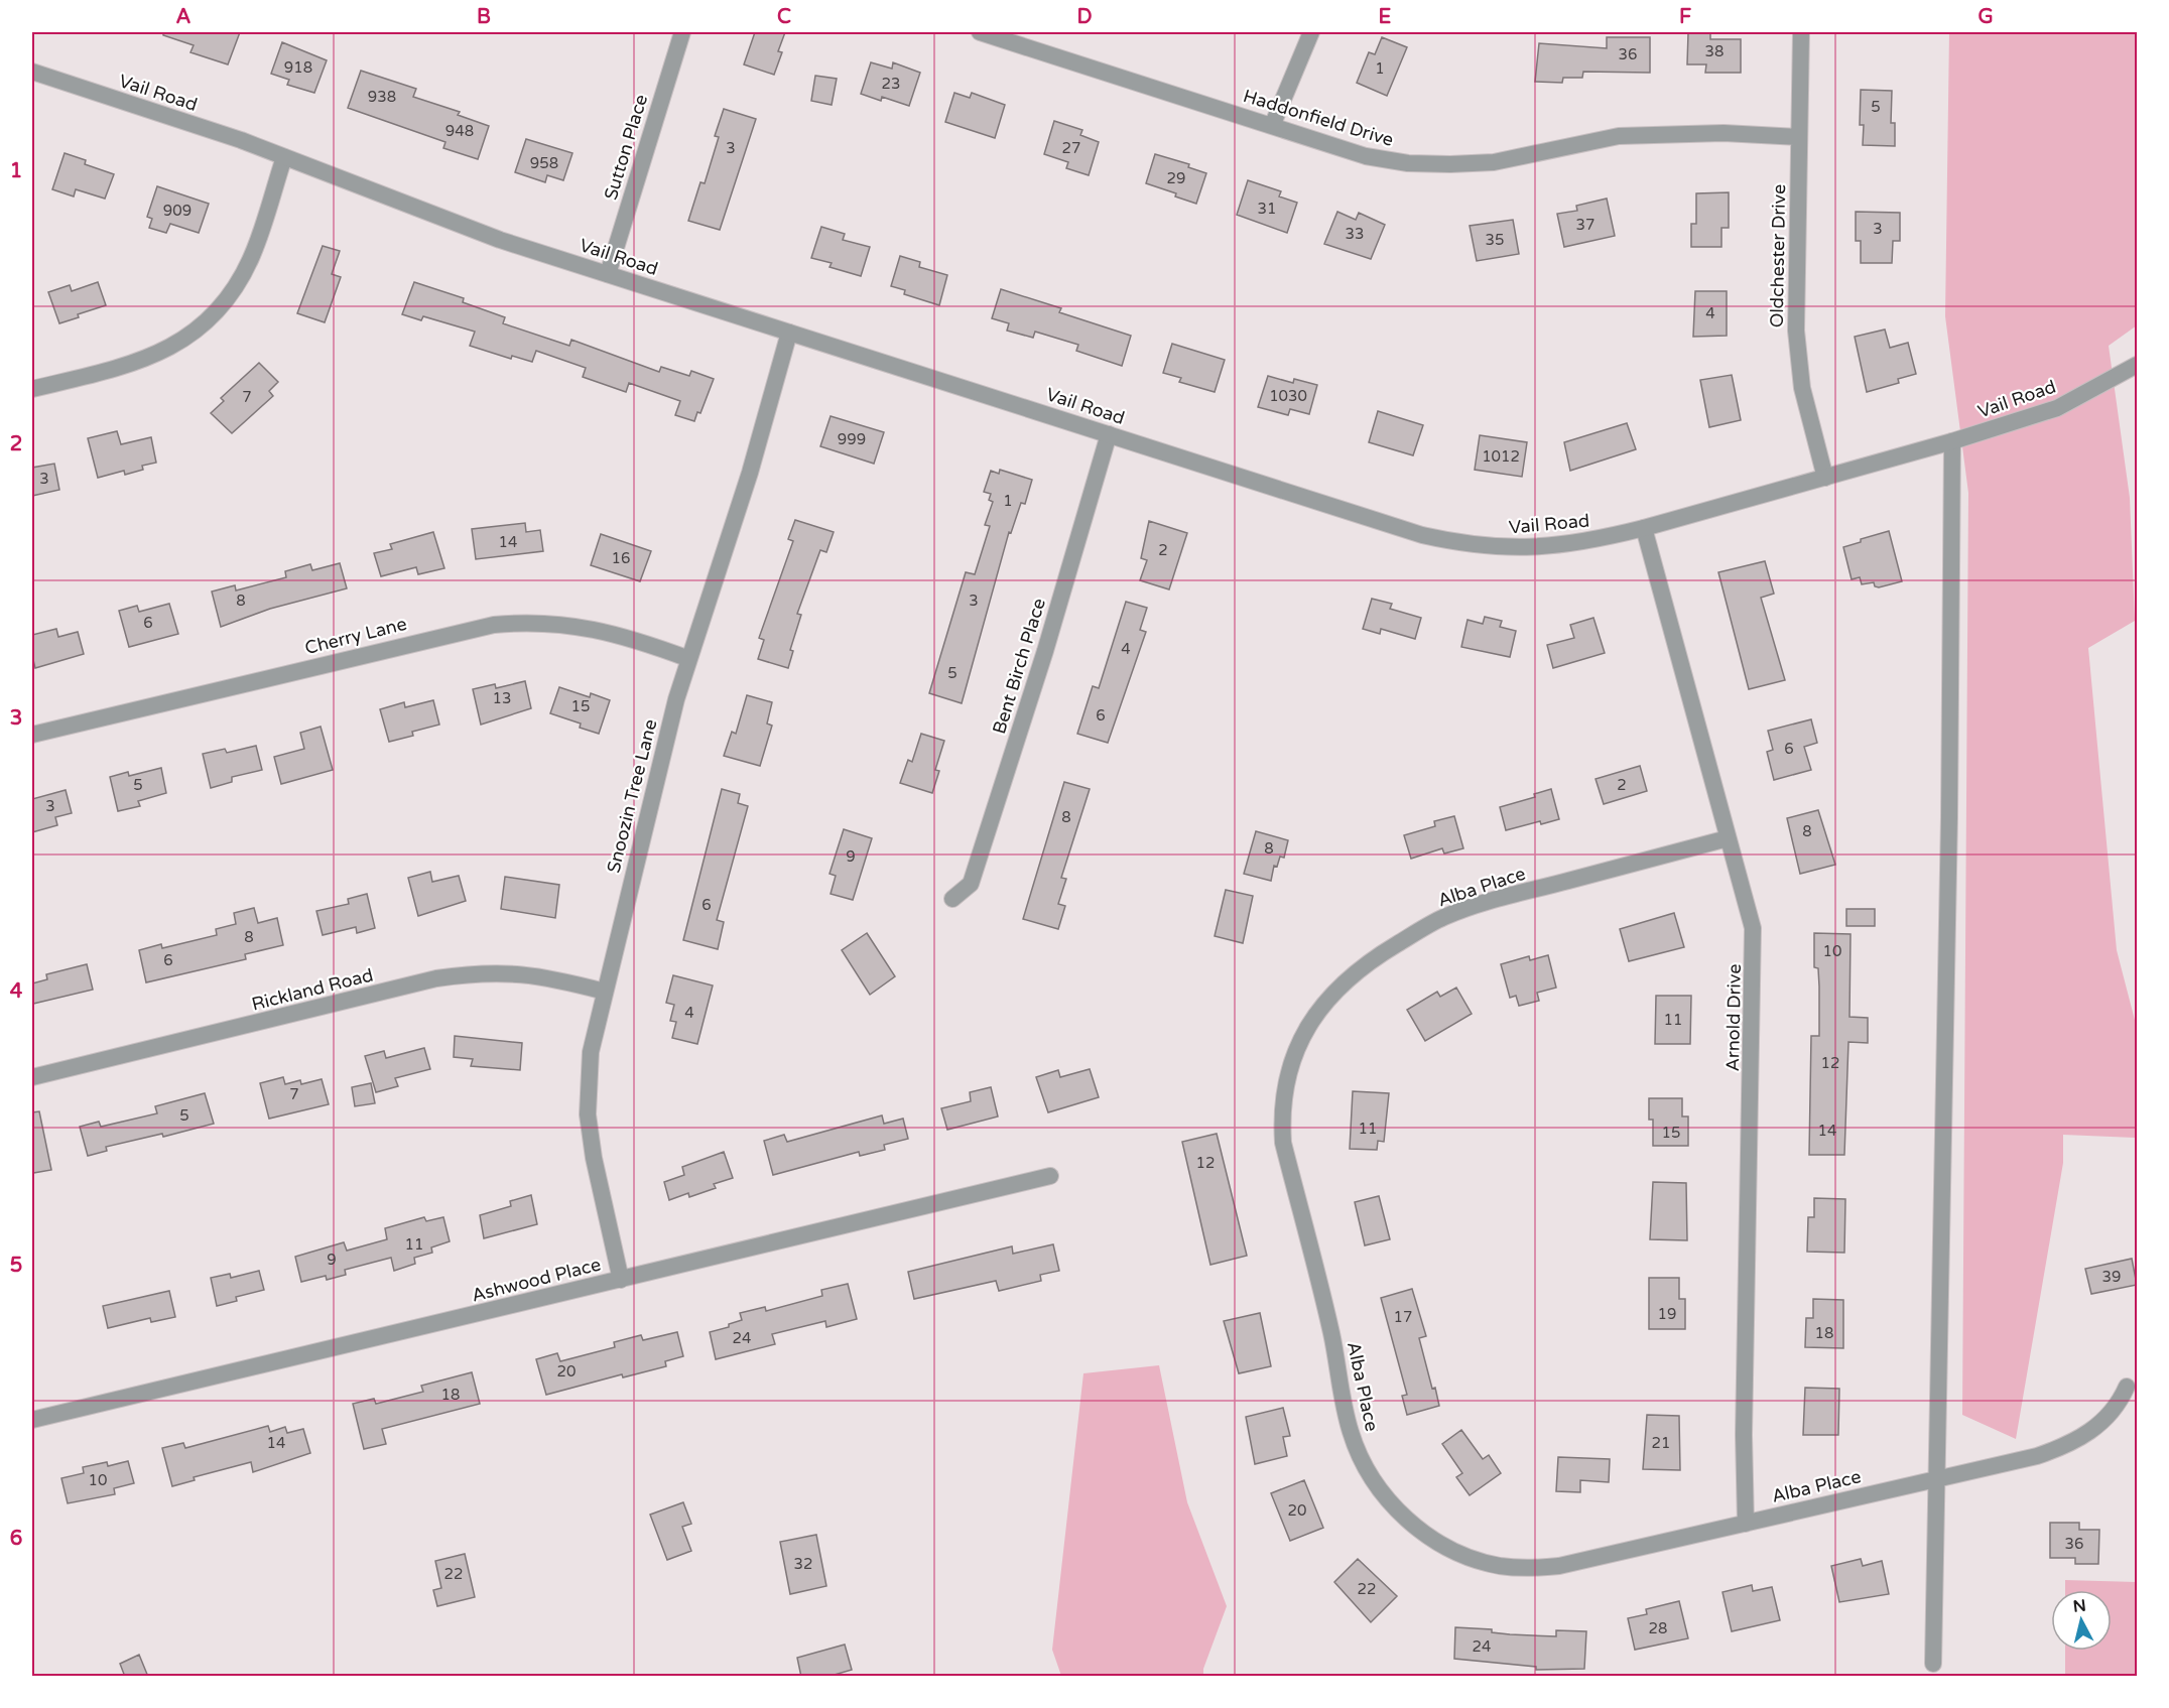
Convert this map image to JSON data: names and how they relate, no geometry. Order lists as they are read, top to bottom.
{
  "streets": {
    "street": [
      "Vail Road",
      "Haddonfield Drive",
      "Sutton Place",
      "Oldchester Drive",
      "Cherry Lane",
      "Bent Birch Place",
      "Snoozin Tree Lane",
      "Alba Place",
      "Rickland Road",
      "Arnold Drive",
      "Ashwood Place"
    ]
  },
  "crossings": [
    ["Vail Road", "Sutton Place"],
    ["Vail Road", "Oldchester Drive"],
    ["Vail Road", "Bent Birch Place"],
    ["Vail Road", "Snoozin Tree Lane"],
    ["Vail Road", "Arnold Drive"],
    ["Haddonfield Drive", "Oldchester Drive"],
    ["Cherry Lane", "Snoozin Tree Lane"],
    ["Snoozin Tree Lane", "Rickland Road"],
    ["Snoozin Tree Lane", "Ashwood Place"],
    ["Alba Place", "Arnold Drive"]
  ],
  "house_numbers": [
    "38",
    "36",
    "918",
    "1",
    "23",
    "938",
    "5",
    "948",
    "3",
    "27",
    "958",
    "29",
    "31",
    "909",
    "37",
    "3",
    "33",
    "35",
    "4",
    "1030",
    "7",
    "999",
    "1012",
    "3",
    "1",
    "14",
    "2",
    "16",
    "8",
    "3",
    "6",
    "4",
    "5",
    "13",
    "15",
    "6",
    "6",
    "5",
    "2",
    "3",
    "8",
    "8",
    "8",
    "9",
    "6",
    "8",
    "10",
    "6",
    "4",
    "11",
    "12",
    "7",
    "5",
    "11",
    "14",
    "15",
    "12",
    "11",
    "9",
    "39",
    "19",
    "17",
    "18",
    "24",
    "20",
    "18",
    "14",
    "21",
    "10",
    "20",
    "36",
    "32",
    "22",
    "22",
    "28",
    "24"
  ],
  "north": "top",
  "grid": {
    "columns": [
      "A",
      "B",
      "C",
      "D",
      "E",
      "F",
      "G"
    ],
    "rows": [
      "1",
      "2",
      "3",
      "4",
      "5",
      "6"
    ]
  }
}
